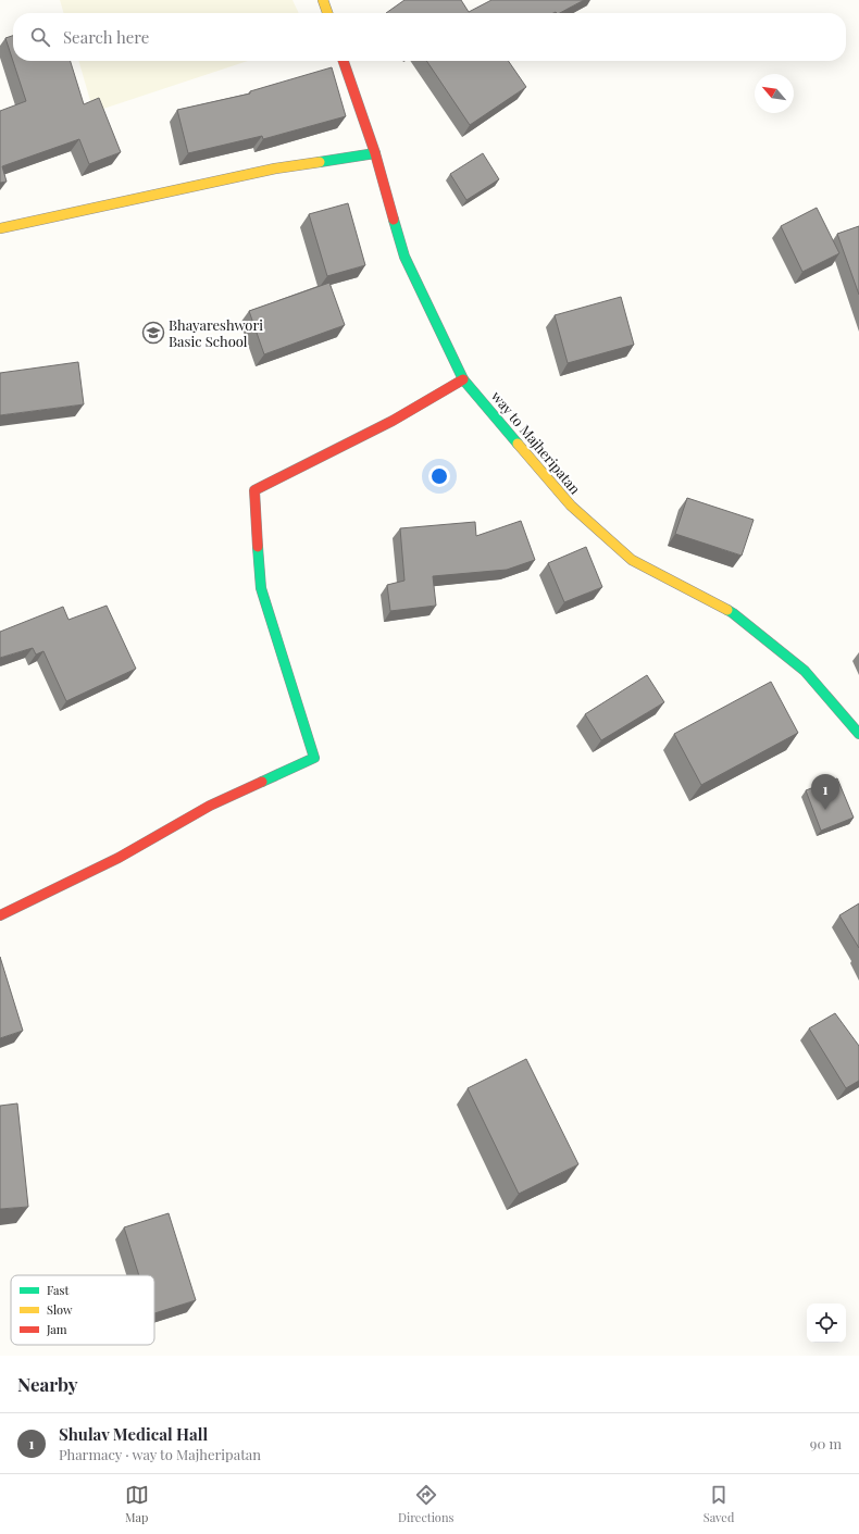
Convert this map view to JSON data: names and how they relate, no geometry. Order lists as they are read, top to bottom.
{
  "streets": {
    "street": ["way to Majheripatan"]
  },
  "places": {
    "school or university": ["Bhayareshwori Basic School"]
  },
  "legend": ["Fast", "Slow", "Jam"],
  "north": "top left",
  "page": {
    "search": "Search here",
    "pins": "1",
    "heading": "Nearby",
    "list": [
      {
        "mark": "1",
        "name": "Shulav Medical Hall",
        "note": "Pharmacy · way to Majheripatan",
        "value": "90 m"
      }
    ],
    "nav": ["Map", "Directions", "Saved"]
  }
}
